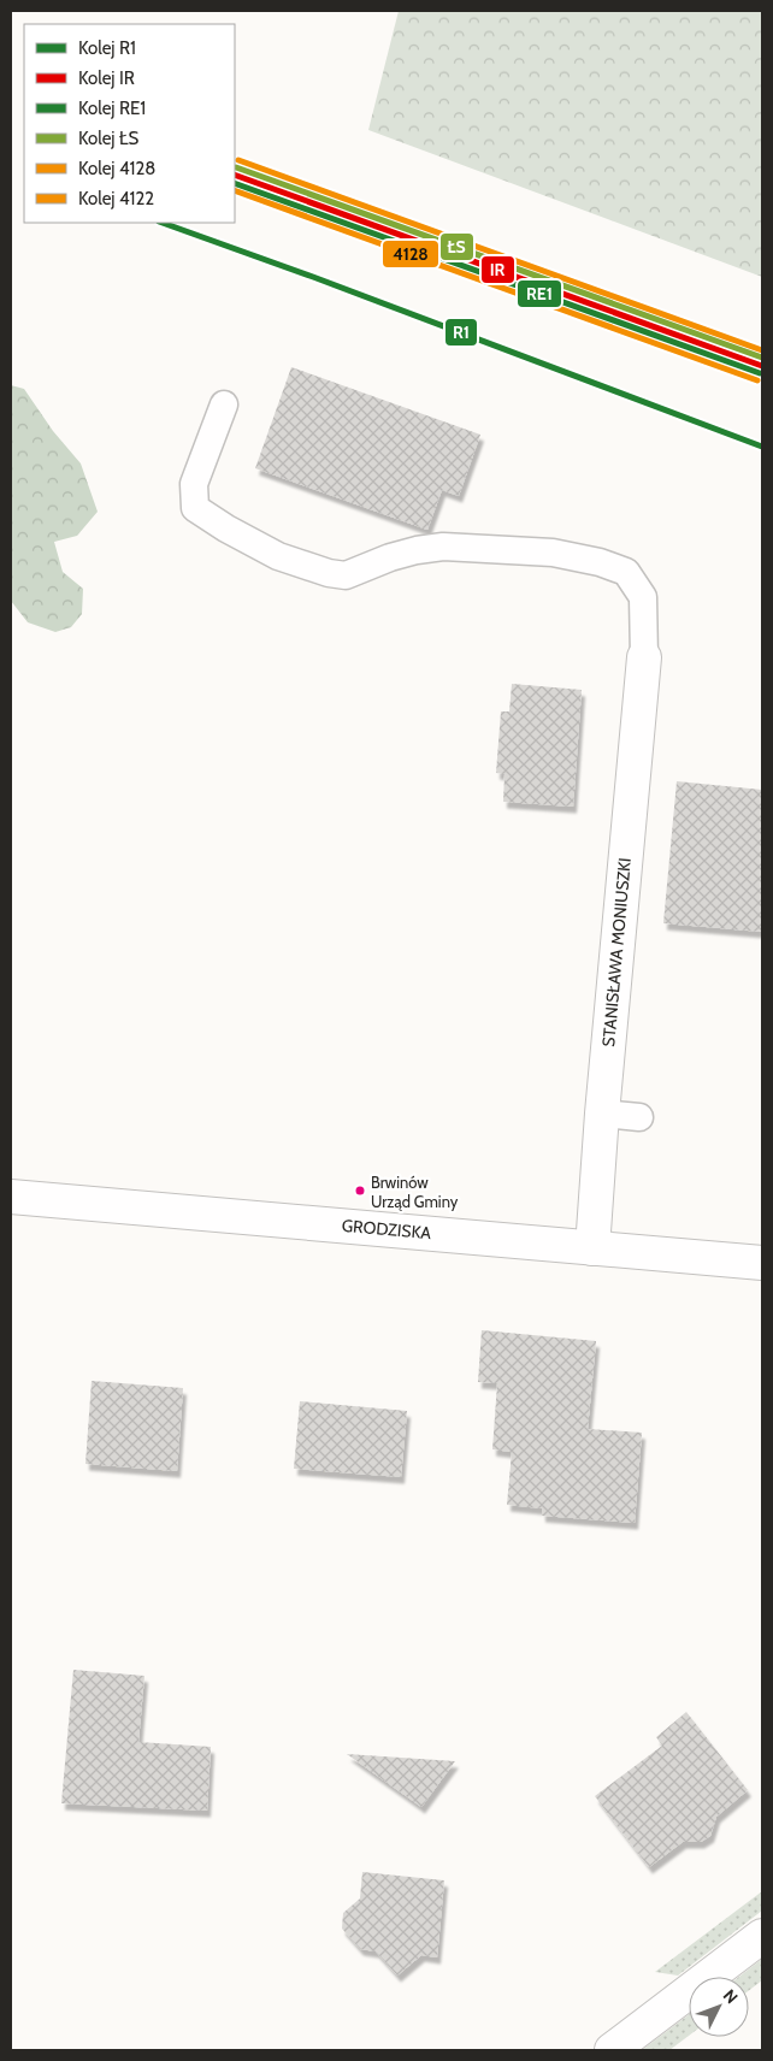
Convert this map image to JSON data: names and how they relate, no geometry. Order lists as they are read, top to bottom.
{
  "streets": {
    "street": ["STANISŁAWA MONIUSZKI", "GRODZISKA"]
  },
  "crossings": [
    ["STANISŁAWA MONIUSZKI", "GRODZISKA"]
  ],
  "places": ["Brwinów Urząd Gminy"],
  "lines": [
    "rail line 4122",
    "rail line ŁS",
    "rail line IR",
    "rail line RE1",
    "rail line 4128",
    "rail line R1"
  ],
  "legend": [
    "Kolej R1",
    "Kolej IR",
    "Kolej RE1",
    "Kolej ŁS",
    "Kolej 4128",
    "Kolej 4122"
  ],
  "north": "top right"
}
